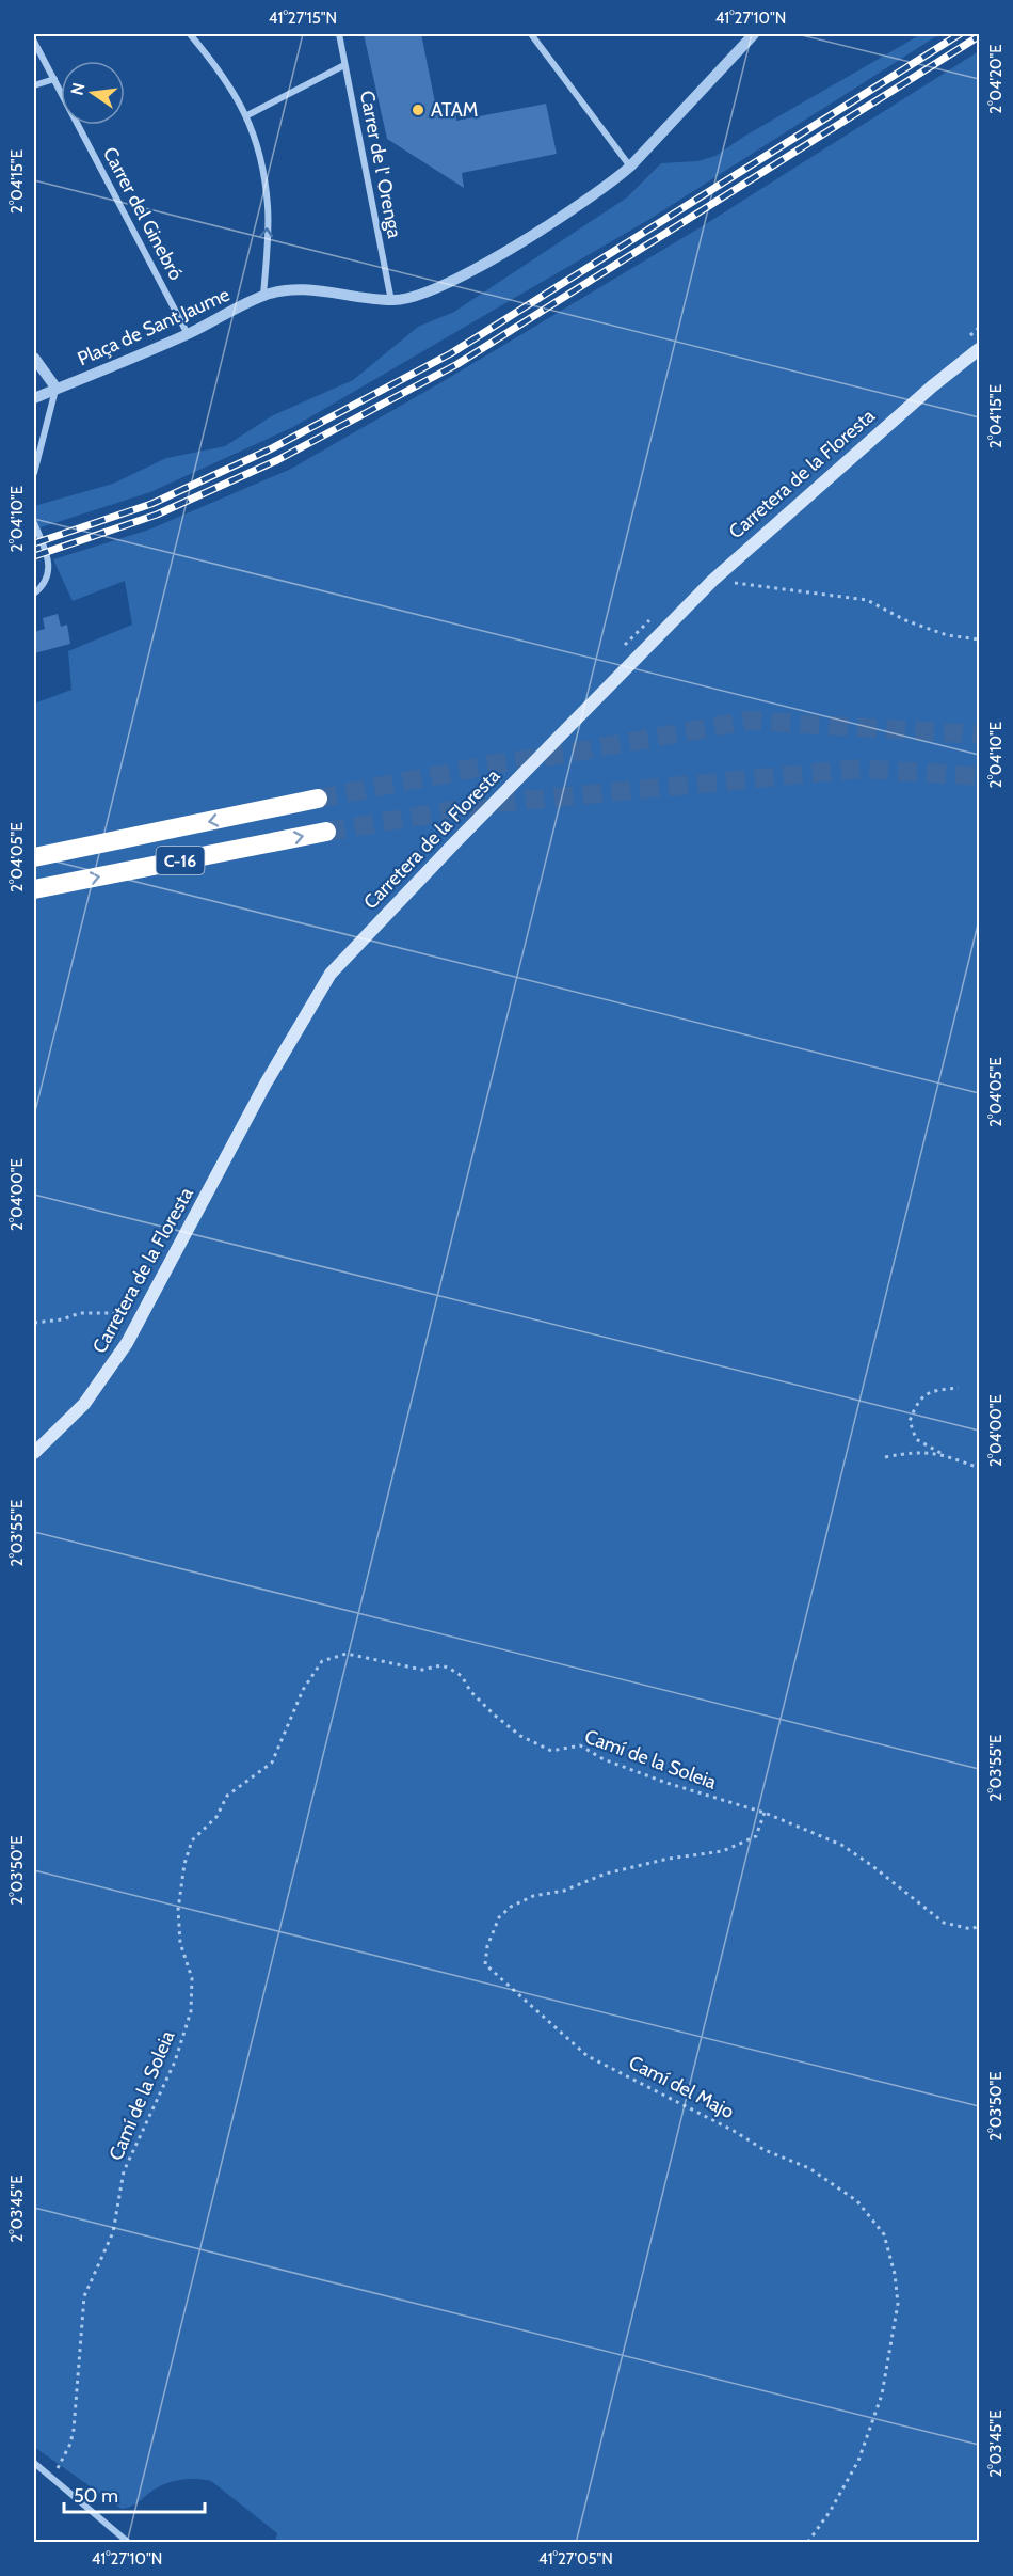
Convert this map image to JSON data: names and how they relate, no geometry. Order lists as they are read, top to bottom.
{
  "streets": {
    "highway": ["C-16"],
    "main road": ["Carretera de la Floresta"],
    "street": ["Carrer de l' Orenga", "Carrer del Ginebró", "Plaça de Sant Jaume"],
    "path": ["Camí de la Soleia", "Camí del Majo"]
  },
  "crossings": [
    ["Carrer de l' Orenga", "Plaça de Sant Jaume"],
    ["Carrer del Ginebró", "Plaça de Sant Jaume"],
    ["Camí de la Soleia", "Camí del Majo"]
  ],
  "places": ["ATAM"],
  "scale_bar": "50 m",
  "north": "left",
  "coordinates": [
    "41°27'15\"N",
    "41°27'10\"N",
    "2°04'20\"E",
    "2°04'15\"E",
    "2°04'10\"E",
    "2°04'05\"E",
    "2°04'00\"E",
    "2°03'55\"E",
    "2°03'50\"E",
    "2°03'45\"E",
    "41°27'05\"N"
  ]
}
